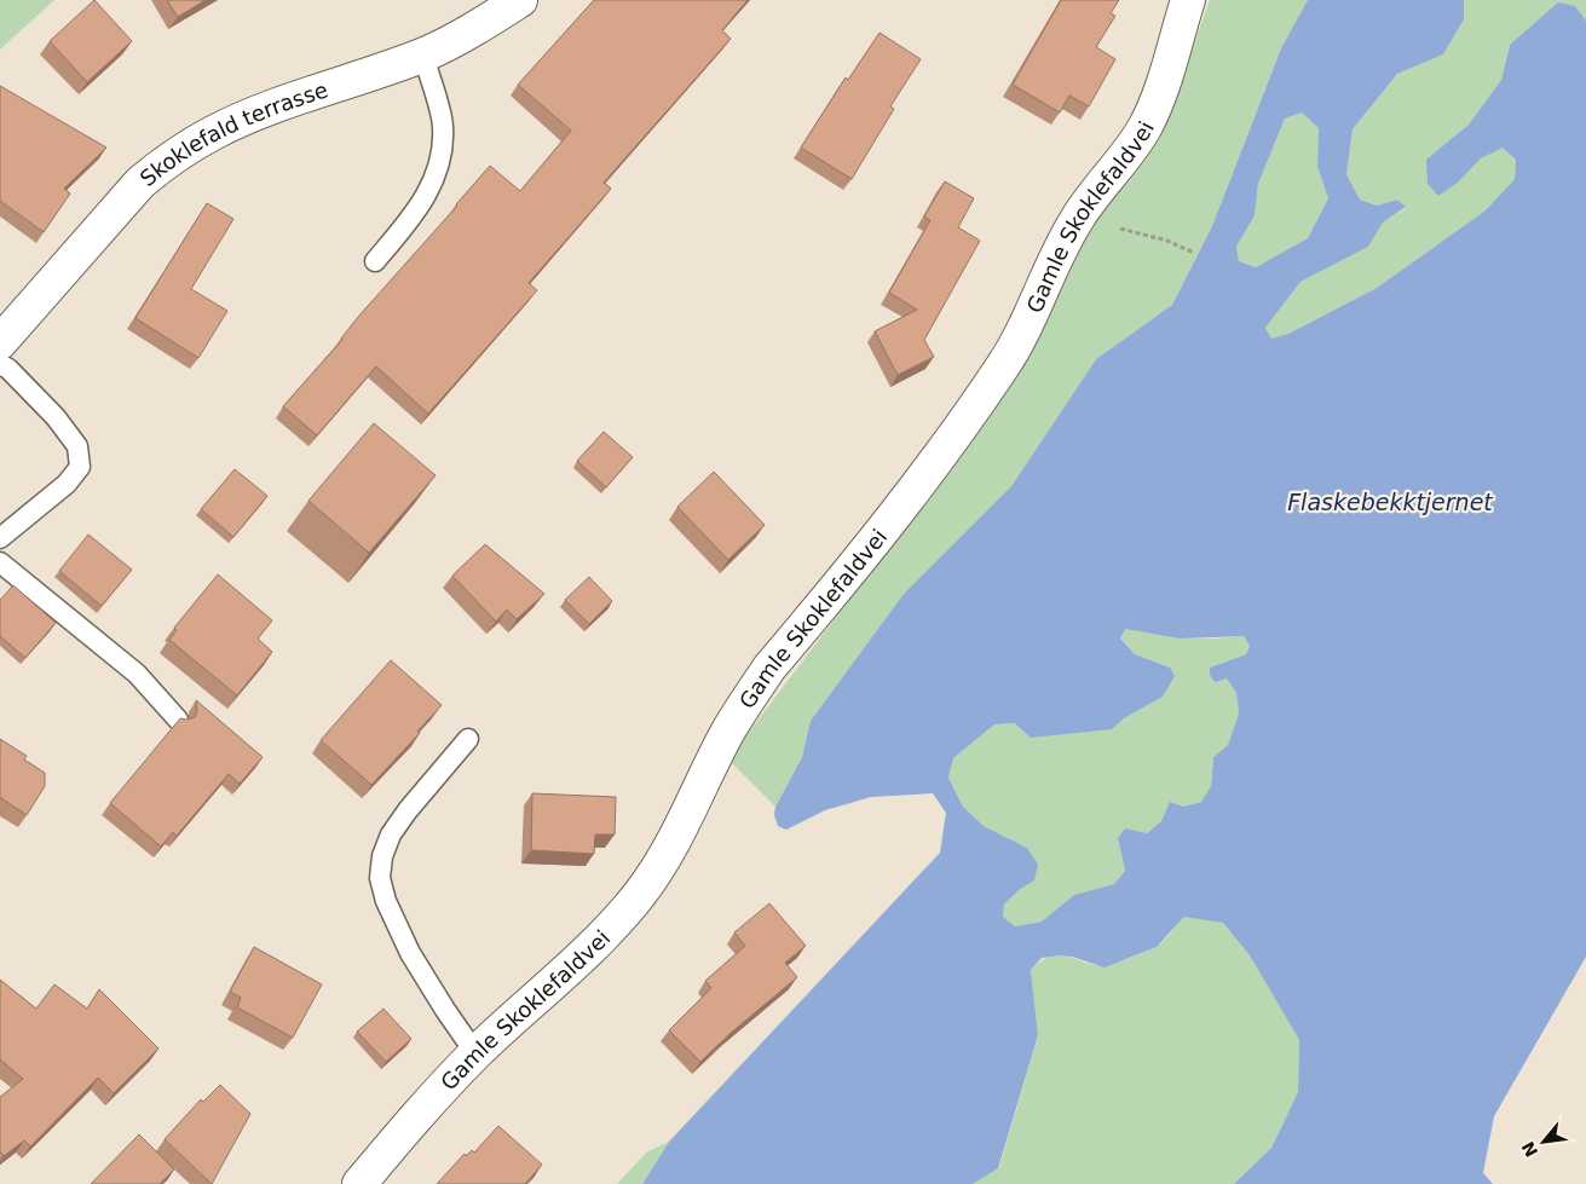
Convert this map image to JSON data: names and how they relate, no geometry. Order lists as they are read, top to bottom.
{
  "streets": {
    "street": ["Skoklefald terrasse", "Gamle Skoklefaldvei"]
  },
  "water": ["Flaskebekktjernet"],
  "north": "bottom left"
}
